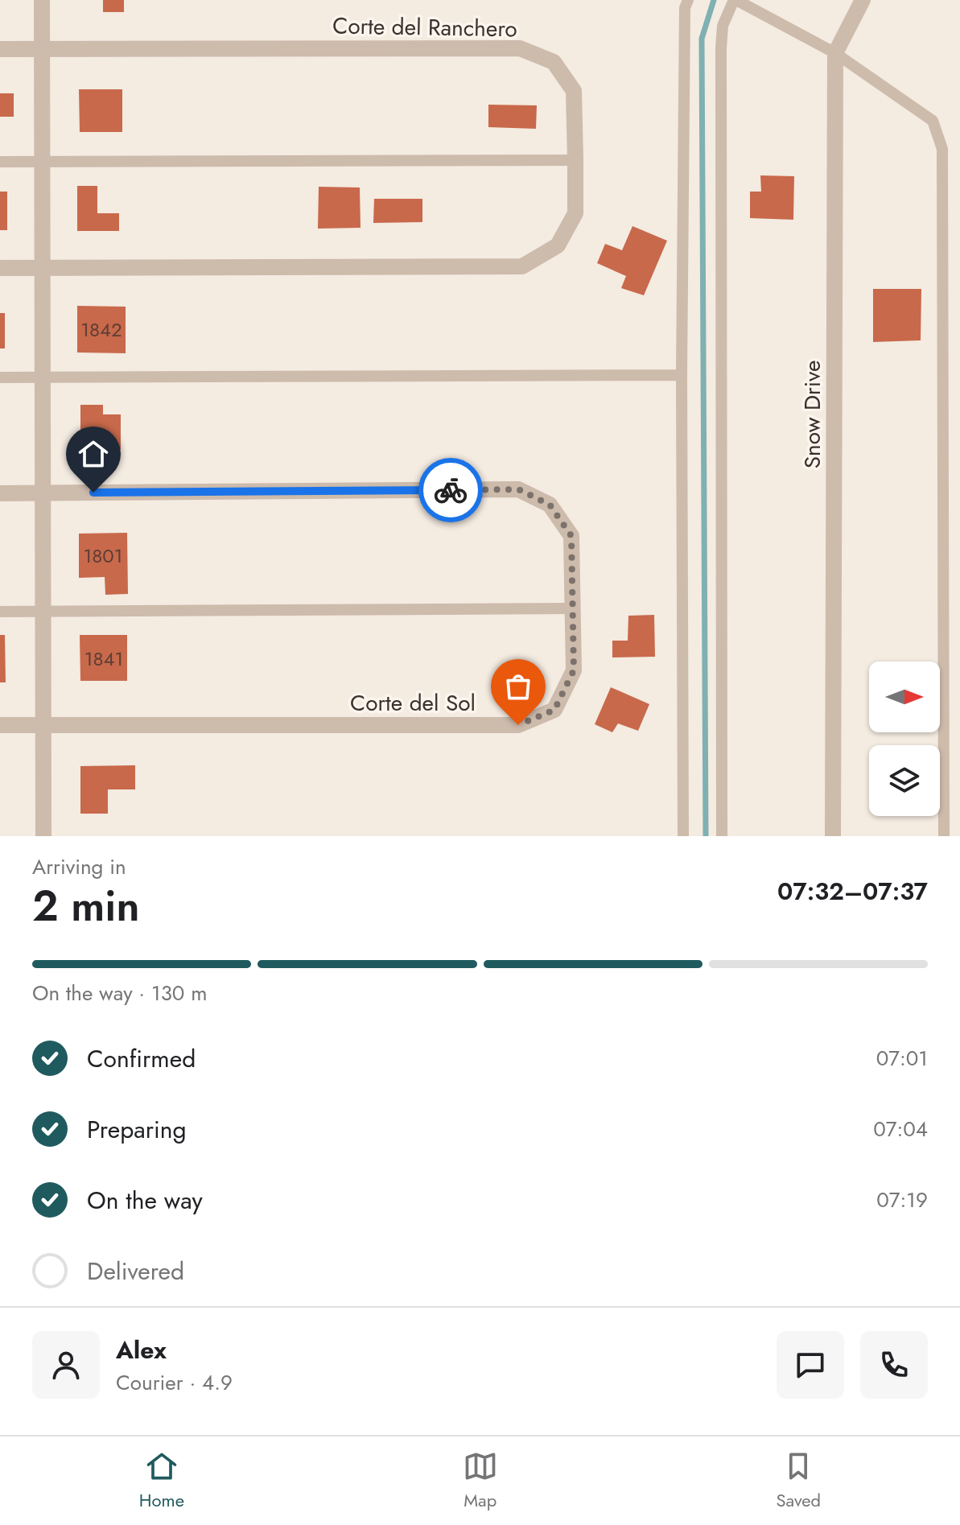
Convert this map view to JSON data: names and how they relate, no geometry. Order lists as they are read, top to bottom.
{
  "streets": {
    "street": ["Corte del Ranchero", "Snow Drive", "Corte del Sol"]
  },
  "house_numbers": ["1842", "1801", "1841"],
  "north": "right",
  "page": {
    "heading": ["2 min", "Arriving in", "07:32–07:37"],
    "panel": ["Alex", "Courier · 4.9"],
    "bar": "On the way · 130 m",
    "list": [
      ["Confirmed", "07:01"],
      ["Preparing", "07:04"],
      ["On the way", "07:19"],
      "Delivered"
    ],
    "tabs": ["Home", "Map", "Saved"]
  }
}
